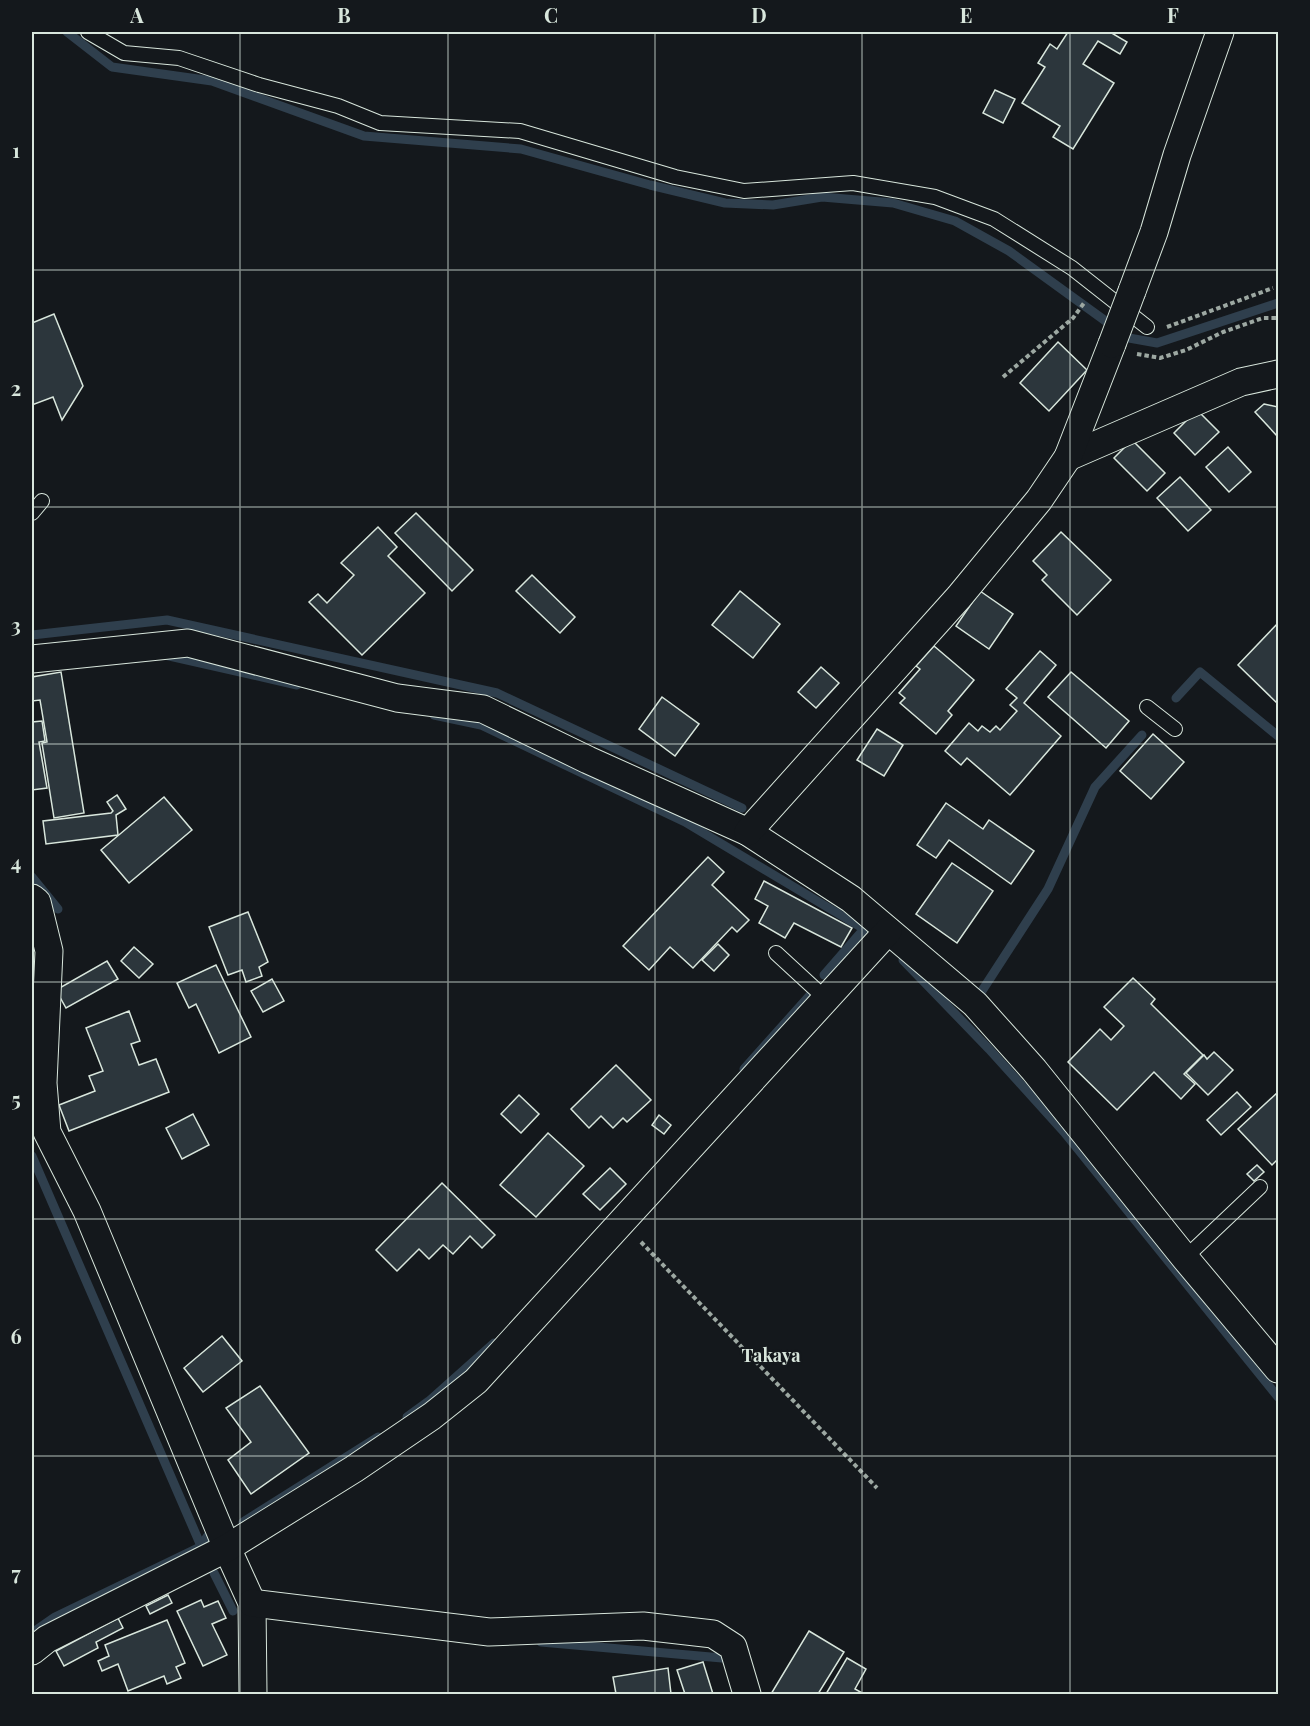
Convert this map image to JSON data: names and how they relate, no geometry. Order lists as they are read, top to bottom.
{
  "districts": ["Takaya"],
  "grid": {
    "columns": [
      "A",
      "B",
      "C",
      "D",
      "E",
      "F"
    ],
    "rows": [
      "1",
      "2",
      "3",
      "4",
      "5",
      "6",
      "7"
    ]
  }
}
